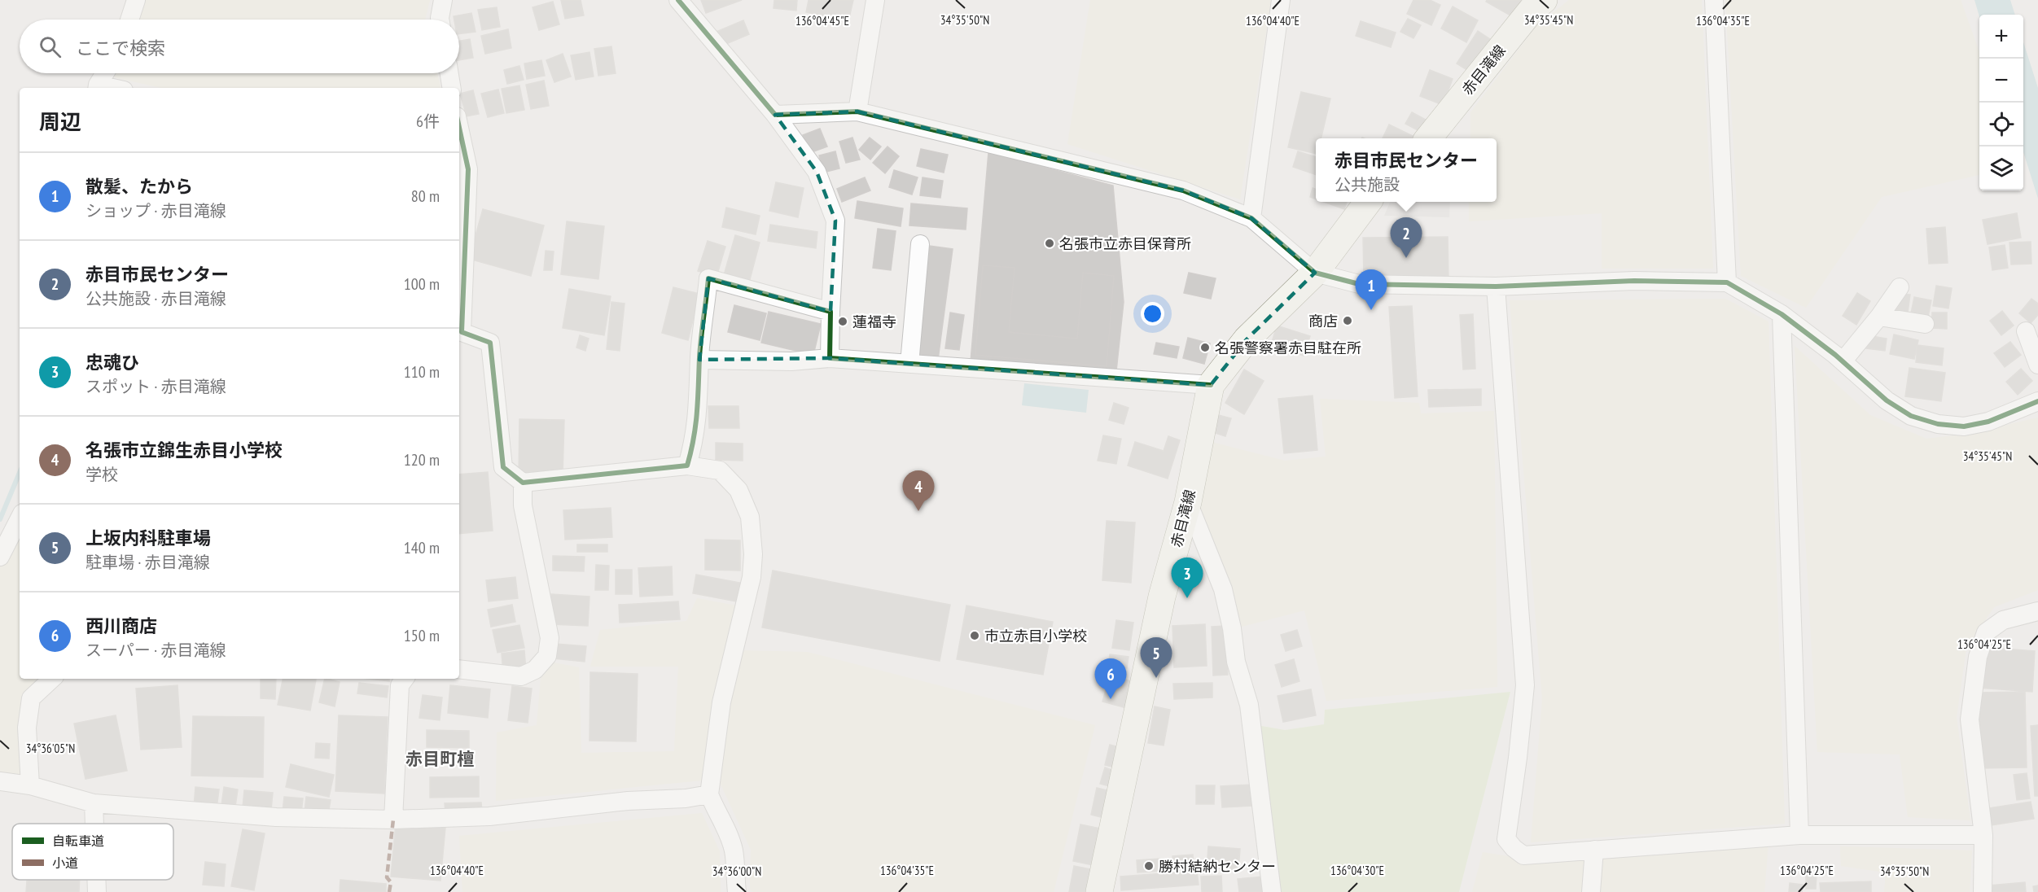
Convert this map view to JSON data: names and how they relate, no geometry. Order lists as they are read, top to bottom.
{
  "streets": {
    "main road": ["赤目滝線"]
  },
  "districts": ["赤目町檀"],
  "places": [
    "名張市立赤目保育所",
    "商店",
    "蓮福寺",
    "名張警察署赤目駐在所",
    "市立赤目小学校",
    "勝村結納センター"
  ],
  "legend": ["自転車道", "小道"],
  "page": {
    "map_buttons": ["+", "−"],
    "search": "ここで検索",
    "heading": ["周辺", "6件"],
    "popup": ["赤目市民センター", "公共施設"],
    "list": [
      {
        "mark": "1",
        "name": "散髪、たから",
        "note": "ショップ · 赤目滝線",
        "value": "80 m"
      },
      {
        "mark": "2",
        "name": "赤目市民センター",
        "note": "公共施設 · 赤目滝線",
        "value": "100 m"
      },
      {
        "mark": "3",
        "name": "忠魂ひ",
        "note": "スポット · 赤目滝線",
        "value": "110 m"
      },
      {
        "mark": "4",
        "name": "名張市立錦生赤目小学校",
        "note": "学校",
        "value": "120 m"
      },
      {
        "mark": "5",
        "name": "上坂内科駐車場",
        "note": "駐車場 · 赤目滝線",
        "value": "140 m"
      },
      {
        "mark": "6",
        "name": "西川商店",
        "note": "スーパー · 赤目滝線",
        "value": "150 m"
      }
    ],
    "pins": [
      "2",
      "1",
      "4",
      "3",
      "5",
      "6"
    ]
  },
  "coordinates": [
    "34°35'50\"N",
    "34°35'45\"N",
    "136°04'45\"E",
    "136°04'40\"E",
    "136°04'35\"E",
    "136°04'25\"E",
    "34°36'05\"N",
    "136°04'30\"E",
    "34°36'00\"N"
  ]
}
